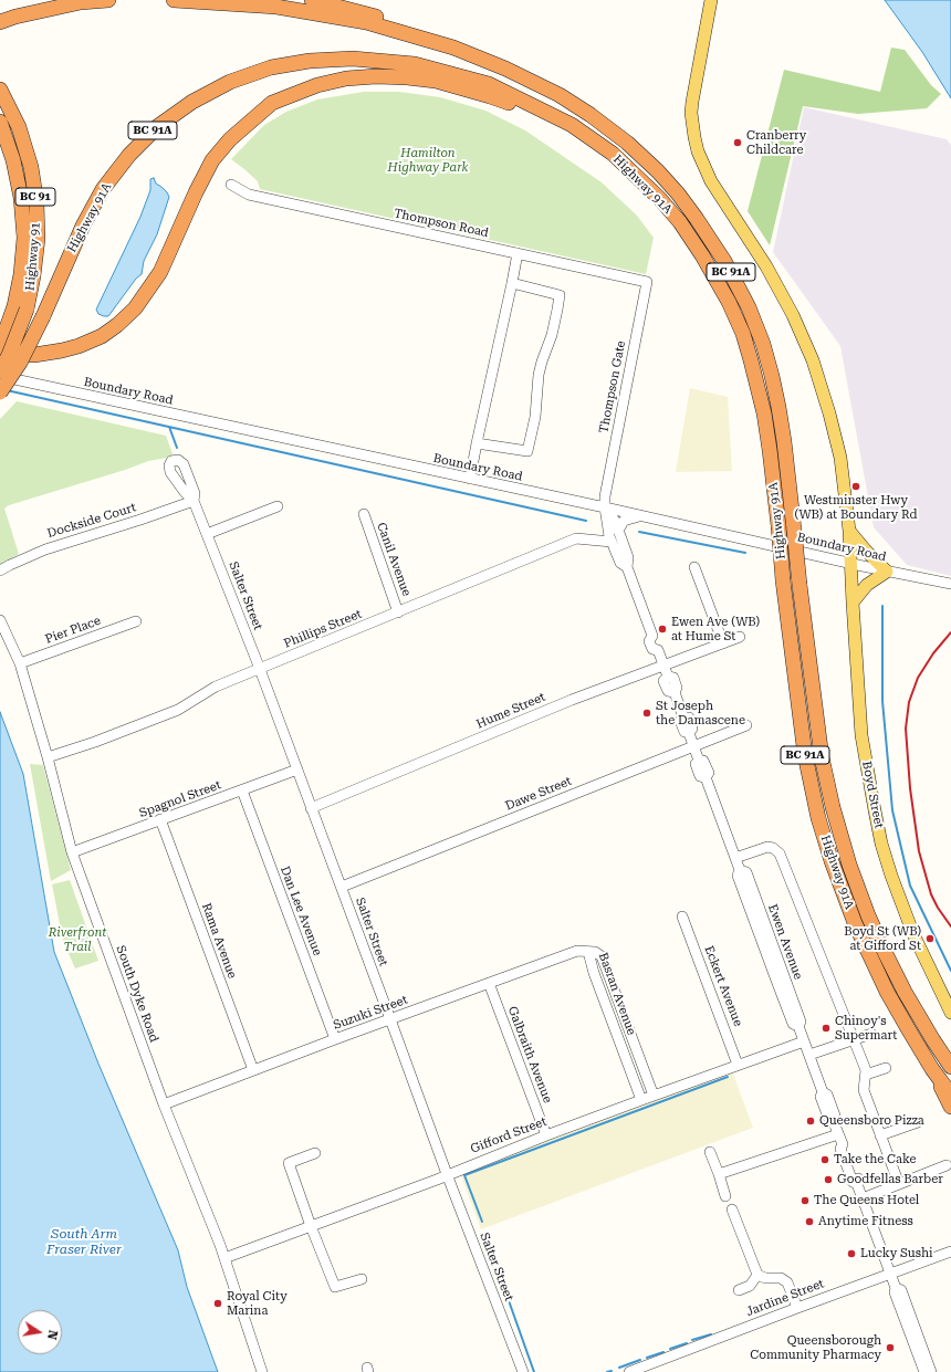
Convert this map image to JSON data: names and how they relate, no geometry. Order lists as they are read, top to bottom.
{
  "streets": {
    "highway": [
      "BC 91A",
      "Highway 91A",
      "BC 91",
      "Highway 91"
    ],
    "main road": ["Boyd Street"],
    "street": [
      "Thompson Road",
      "Thompson Gate",
      "Boundary Road",
      "Dockside Court",
      "Canil Avenue",
      "Salter Street",
      "Phillips Street",
      "Pier Place",
      "Hume Street",
      "Dawe Street",
      "Spagnol Street",
      "Dan Lee Avenue",
      "Rama Avenue",
      "Ewen Avenue",
      "Eckert Avenue",
      "South Dyke Road",
      "Basran Avenue",
      "Suzuki Street",
      "Galbraith Avenue",
      "Gifford Street",
      "Jardine Street"
    ]
  },
  "crossings": [
    ["Thompson Road", "Thompson Gate"],
    ["Thompson Gate", "Ewen Avenue"],
    ["Boundary Road", "Boyd Street"],
    ["Boundary Road", "Ewen Avenue"],
    ["Dockside Court", "Salter Street"],
    ["Canil Avenue", "Phillips Street"],
    ["Salter Street", "Phillips Street"],
    ["Salter Street", "Hume Street"],
    ["Salter Street", "Dawe Street"],
    ["Salter Street", "Spagnol Street"],
    ["Salter Street", "Suzuki Street"],
    ["Salter Street", "Gifford Street"],
    ["Phillips Street", "Ewen Avenue"],
    ["Phillips Street", "South Dyke Road"],
    ["Pier Place", "South Dyke Road"],
    ["Hume Street", "Ewen Avenue"],
    ["Dawe Street", "Ewen Avenue"],
    ["Spagnol Street", "Dan Lee Avenue"],
    ["Spagnol Street", "Rama Avenue"],
    ["Spagnol Street", "South Dyke Road"],
    ["Dan Lee Avenue", "Suzuki Street"],
    ["Rama Avenue", "Suzuki Street"],
    ["Ewen Avenue", "Gifford Street"],
    ["Ewen Avenue", "Jardine Street"],
    ["Eckert Avenue", "Gifford Street"],
    ["South Dyke Road", "Suzuki Street"],
    ["South Dyke Road", "Gifford Street"],
    ["Basran Avenue", "Suzuki Street"],
    ["Basran Avenue", "Gifford Street"],
    ["Suzuki Street", "Galbraith Avenue"],
    ["Galbraith Avenue", "Gifford Street"]
  ],
  "water": ["South Arm Fraser River"],
  "parks": ["Hamilton Highway Park", "Riverfront Trail"],
  "places": [
    "Cranberry Childcare",
    "Westminster Hwy (WB) at Boundary Rd",
    "Ewen Ave (WB) at Hume St",
    "St Joseph the Damascene",
    "Boyd St (WB) at Gifford St",
    "Chinoy's Supermart",
    "Queensboro Pizza",
    "Take the Cake",
    "Goodfellas Barber",
    "The Queens Hotel",
    "Anytime Fitness",
    "Lucky Sushi",
    "Royal City Marina",
    "Queensborough Community Pharmacy"
  ],
  "north": "right"
}
